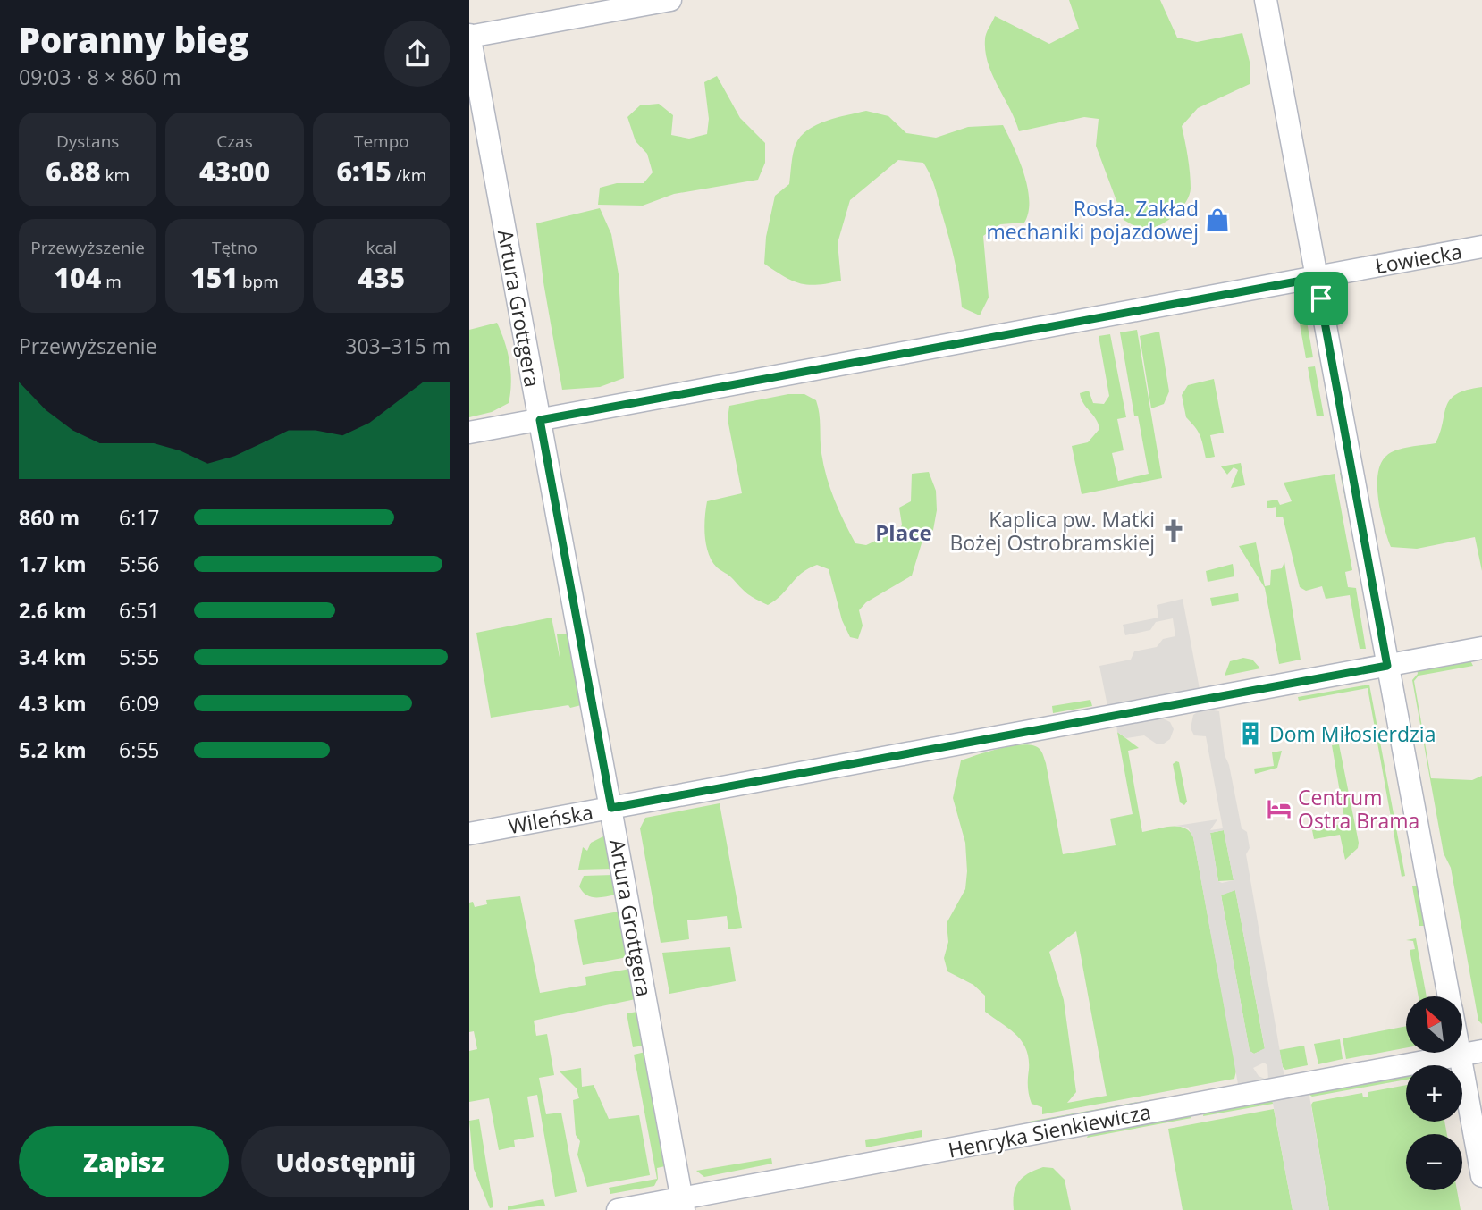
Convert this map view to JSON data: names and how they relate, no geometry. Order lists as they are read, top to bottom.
{
  "streets": {
    "street": [
      "Łowiecka",
      "Artura Grottgera",
      "Wileńska",
      "Henryka Sienkiewicza"
    ]
  },
  "crossings": [
    ["Łowiecka", "Artura Grottgera"],
    ["Artura Grottgera", "Wileńska"],
    ["Artura Grottgera", "Henryka Sienkiewicza"]
  ],
  "districts": ["Place"],
  "places": {
    "shop": ["Rosła. Zakład mechaniki pojazdowej"],
    "church": ["Kaplica pw. Matki Bożej Ostrobramskiej"],
    "building": ["Dom Miłosierdzia"],
    "hotel": ["Centrum Ostra Brama"]
  },
  "north": "top left",
  "page": {
    "heading": ["Poranny bieg", "09:03 · 8 × 860 m"],
    "stats": [
      ["Dystans", "6.88 km"],
      ["Czas", "43:00"],
      ["Tempo", "6:15 /km"],
      ["Przewyższenie", "104 m"],
      ["Tętno", "151 bpm"],
      ["kcal", "435"]
    ],
    "chart": ["Przewyższenie", "303–315 m"],
    "list": [
      {
        "name": "860 m",
        "note": "6:17"
      },
      {
        "name": "1.7 km",
        "note": "5:56"
      },
      {
        "name": "2.6 km",
        "note": "6:51"
      },
      {
        "name": "3.4 km",
        "note": "5:55"
      },
      {
        "name": "4.3 km",
        "note": "6:09"
      },
      {
        "name": "5.2 km",
        "note": "6:55"
      }
    ],
    "map_buttons": ["+", "−"],
    "buttons": ["Zapisz", "Udostępnij"]
  }
}
